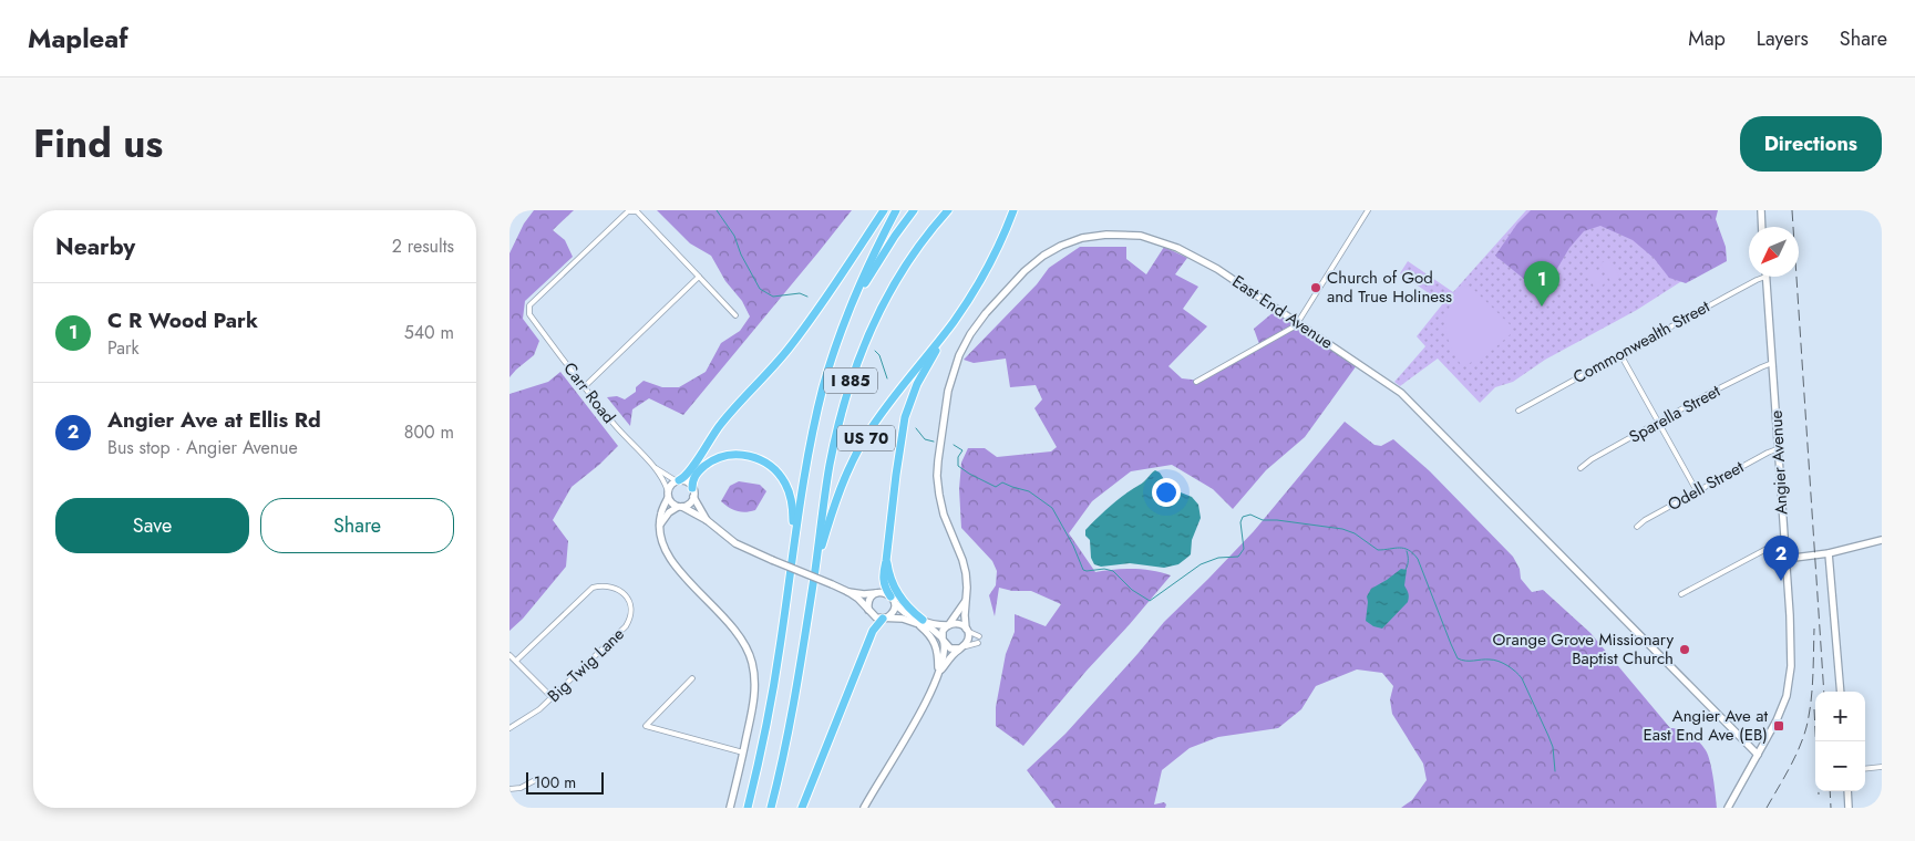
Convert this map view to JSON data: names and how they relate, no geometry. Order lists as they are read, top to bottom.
{
  "streets": {
    "highway": ["I 885", "US 70"],
    "street": [
      "East End Avenue",
      "Commonwealth Street",
      "Carr Road",
      "Sparella Street",
      "Angier Avenue",
      "Odell Street",
      "Big Twig Lane"
    ]
  },
  "crossings": [
    ["East End Avenue", "Angier Avenue"],
    ["Commonwealth Street", "Angier Avenue"],
    ["I 885", "US 70"],
    ["Sparella Street", "Angier Avenue"],
    ["Angier Avenue", "Odell Street"]
  ],
  "places": {
    "other": ["Church of God and True Holiness", "Orange Grove Missionary Baptist Church"],
    "transit": ["Angier Ave at East End Ave (EB)"]
  },
  "scale_bar": "100 m",
  "north": "bottom left",
  "page": {
    "header": "Mapleaf",
    "nav": ["Map", "Layers", "Share"],
    "title": "Find us",
    "buttons": [
      "Directions",
      ["Save", "Share"]
    ],
    "heading": ["Nearby", "2 results"],
    "pins": ["1", "2"],
    "list": [
      {
        "mark": "1",
        "name": "C R Wood Park",
        "note": "Park",
        "value": "540 m"
      },
      {
        "mark": "2",
        "name": "Angier Ave at Ellis Rd",
        "note": "Bus stop · Angier Avenue",
        "value": "800 m"
      }
    ],
    "map_buttons": ["+", "−"],
    "scale": "100 m"
  }
}
